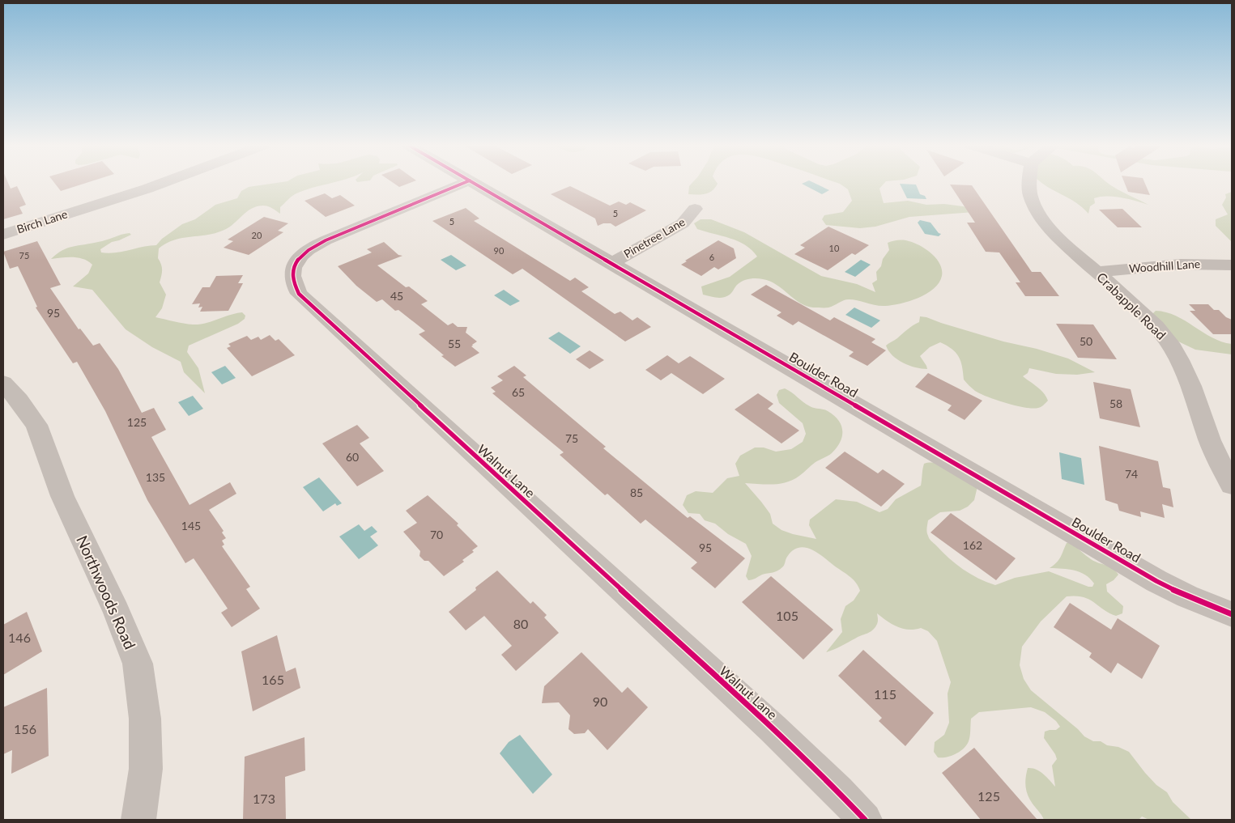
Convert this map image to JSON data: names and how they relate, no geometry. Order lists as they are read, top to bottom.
{
  "streets": {
    "street": [
      "Birch Lane",
      "Pinetree Lane",
      "Woodhill Lane",
      "Crabapple Road",
      "Boulder Road",
      "Walnut Lane",
      "Northwoods Road"
    ]
  },
  "crossings": [
    ["Pinetree Lane", "Boulder Road"],
    ["Woodhill Lane", "Crabapple Road"]
  ],
  "house_numbers": [
    "5",
    "5",
    "20",
    "10",
    "90",
    "75",
    "6",
    "45",
    "95",
    "50",
    "55",
    "65",
    "58",
    "125",
    "75",
    "60",
    "74",
    "135",
    "85",
    "145",
    "70",
    "162",
    "95",
    "105",
    "80",
    "146",
    "165",
    "115",
    "90",
    "156",
    "125",
    "173"
  ]
}
